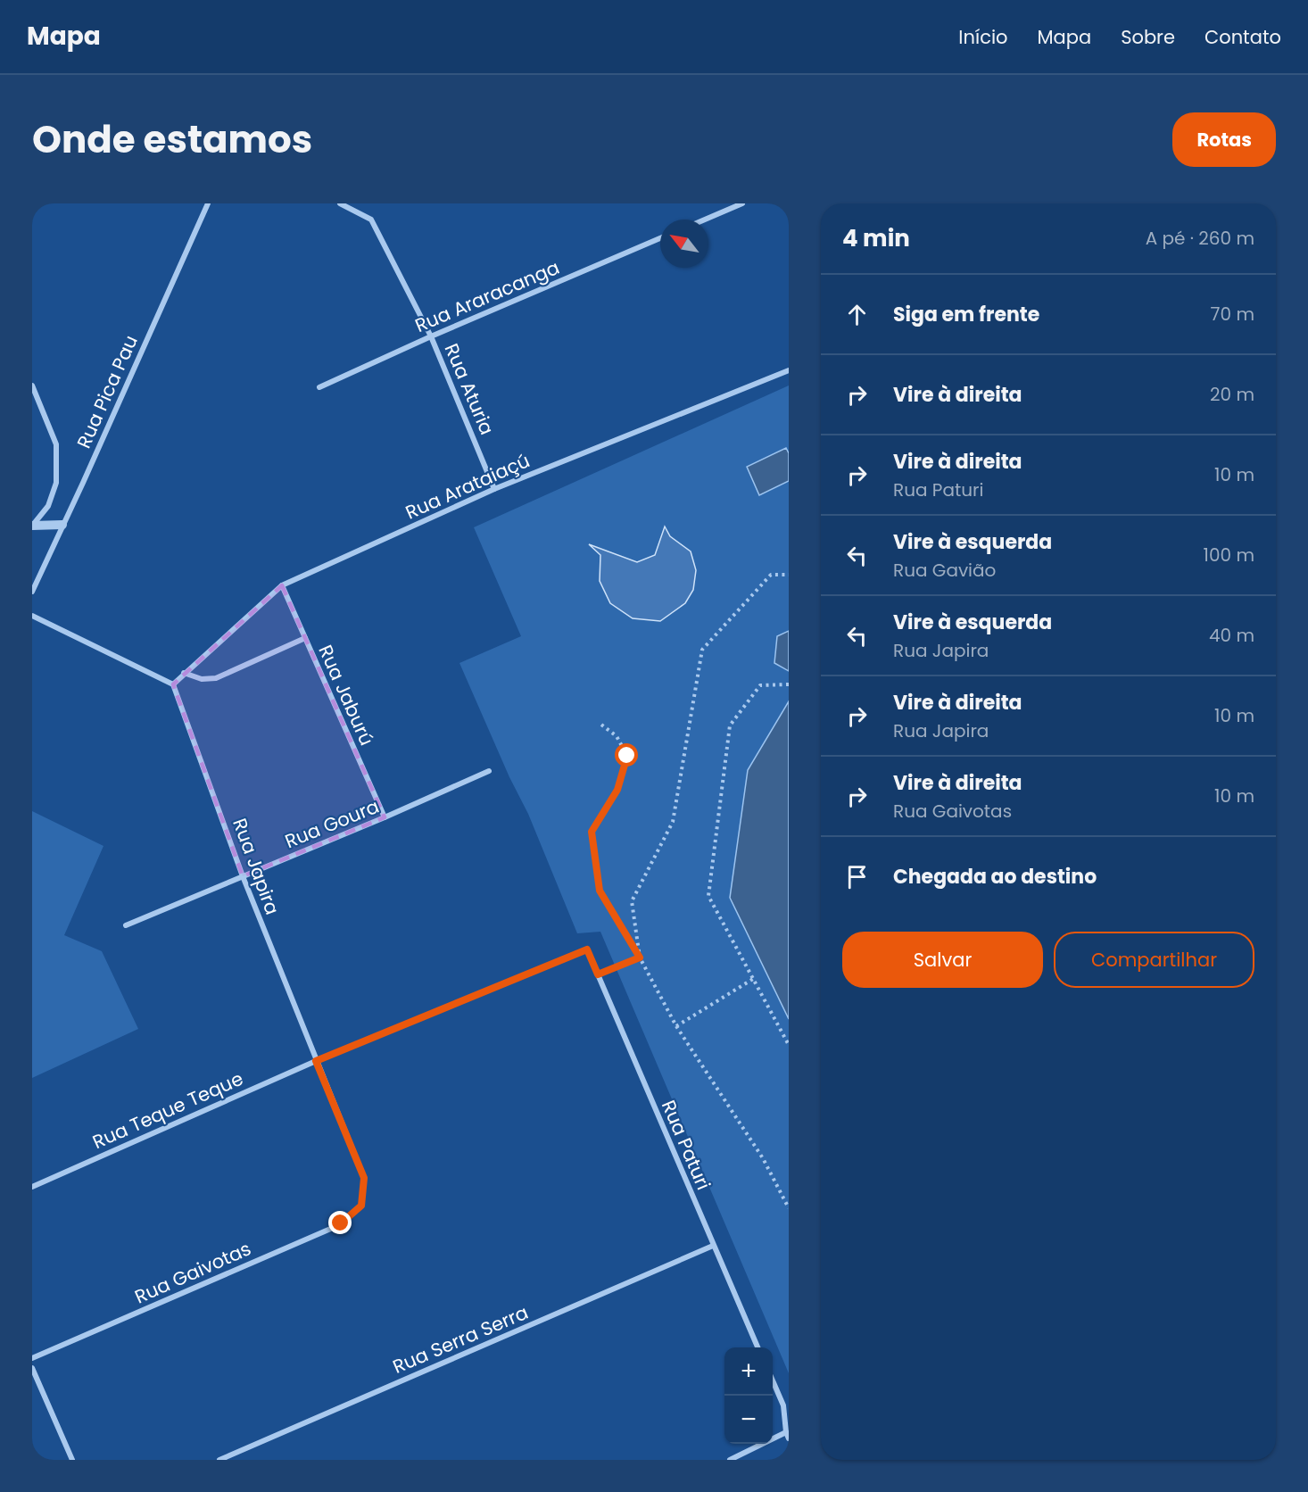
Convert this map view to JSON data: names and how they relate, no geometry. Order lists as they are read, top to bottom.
{
  "streets": {
    "street": [
      "Rua Araracanga",
      "Rua Aturia",
      "Rua Pica Pau",
      "Rua Arataiaçú",
      "Rua Jaburú",
      "Rua Goura",
      "Rua Japira",
      "Rua Teque Teque",
      "Rua Paturi",
      "Rua Gaivotas",
      "Rua Serra Serra"
    ]
  },
  "crossings": [
    ["Rua Araracanga", "Rua Aturia"],
    ["Rua Aturia", "Rua Arataiaçú"],
    ["Rua Arataiaçú", "Rua Jaburú"],
    ["Rua Arataiaçú", "Rua Japira"],
    ["Rua Jaburú", "Rua Goura"],
    ["Rua Goura", "Rua Japira"],
    ["Rua Japira", "Rua Teque Teque"],
    ["Rua Japira", "Rua Gaivotas"],
    ["Rua Teque Teque", "Rua Paturi"],
    ["Rua Paturi", "Rua Serra Serra"]
  ],
  "north": "top left",
  "page": {
    "header": "Mapa",
    "nav": [
      "Início",
      "Mapa",
      "Sobre",
      "Contato"
    ],
    "title": "Onde estamos",
    "buttons": [
      "Rotas",
      ["Salvar", "Compartilhar"]
    ],
    "heading": ["4 min", "A pé · 260 m"],
    "list": [
      ["Siga em frente", "70 m"],
      ["Vire à direita", "20 m"],
      ["Vire à direita", "Rua Paturi", "10 m"],
      ["Vire à esquerda", "Rua Gavião", "100 m"],
      ["Vire à esquerda", "Rua Japira", "40 m"],
      ["Vire à direita", "Rua Japira", "10 m"],
      ["Vire à direita", "Rua Gaivotas", "10 m"],
      "Chegada ao destino"
    ],
    "map_buttons": ["+", "−"]
  }
}
